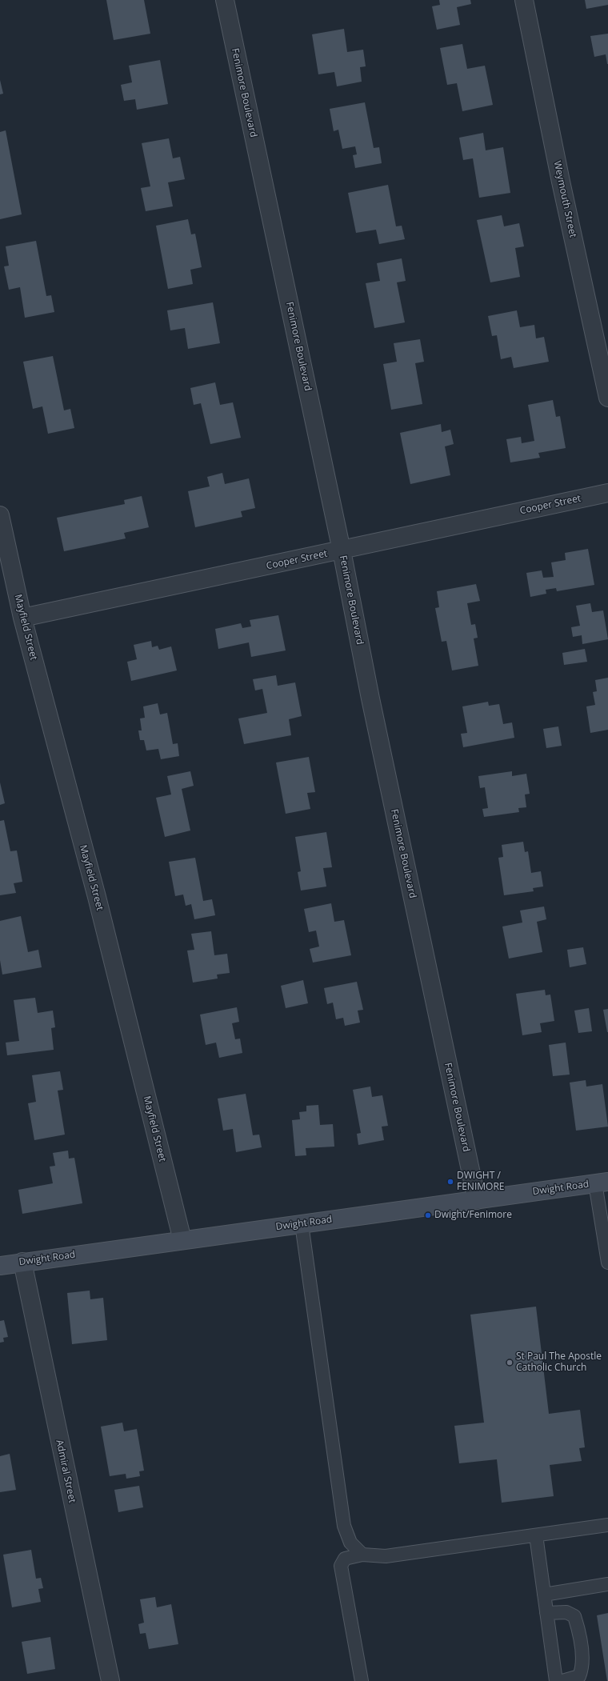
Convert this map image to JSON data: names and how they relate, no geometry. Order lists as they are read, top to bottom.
{
  "streets": {
    "main road": ["Dwight Road"],
    "street": [
      "Fenimore Boulevard",
      "Weymouth Street",
      "Cooper Street",
      "Mayfield Street",
      "Admiral Street"
    ]
  },
  "crossings": [
    ["Fenimore Boulevard", "Cooper Street"],
    ["Fenimore Boulevard", "Dwight Road"],
    ["Cooper Street", "Mayfield Street"],
    ["Mayfield Street", "Dwight Road"],
    ["Dwight Road", "Admiral Street"]
  ],
  "places": ["DWIGHT / FENIMORE", "Dwight/Fenimore", "St Paul The Apostle Catholic Church"]
}
